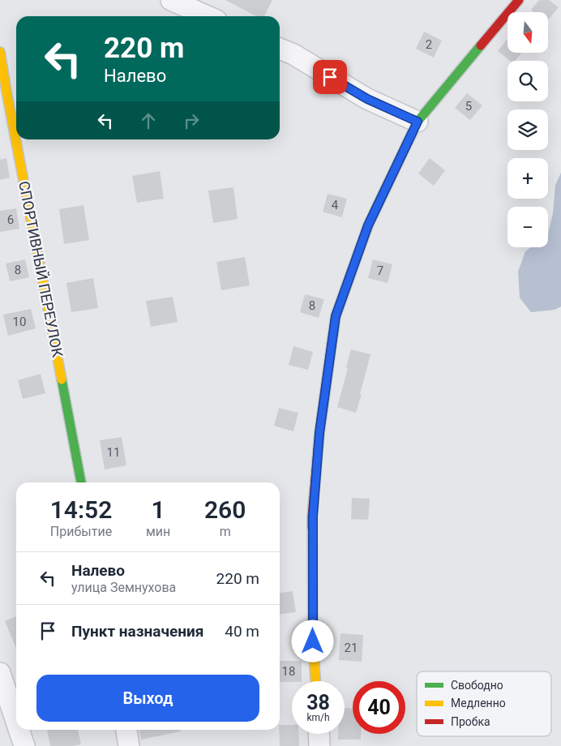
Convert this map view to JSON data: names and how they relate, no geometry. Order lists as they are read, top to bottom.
{
  "streets": {
    "street": ["СПОРТИВНЫЙ ПЕРЕУЛОК"]
  },
  "house_numbers": [
    "2",
    "5",
    "4",
    "6",
    "8",
    "7",
    "8",
    "10",
    "11",
    "21",
    "18"
  ],
  "legend": ["Свободно", "Медленно", "Пробка"],
  "north": "bottom",
  "page": {
    "map_buttons": ["+", "−"],
    "turn": ["220 m", "Налево"],
    "eta": [
      "14:52",
      "Прибытие",
      "1",
      "мин",
      "260",
      "m"
    ],
    "list": [
      {
        "name": "Налево",
        "note": "улица Земнухова",
        "value": "220 m"
      },
      {
        "name": "Пункт назначения",
        "value": "40 m"
      }
    ],
    "buttons": "Выход",
    "speed": "38 km/h",
    "limit": "40"
  }
}
